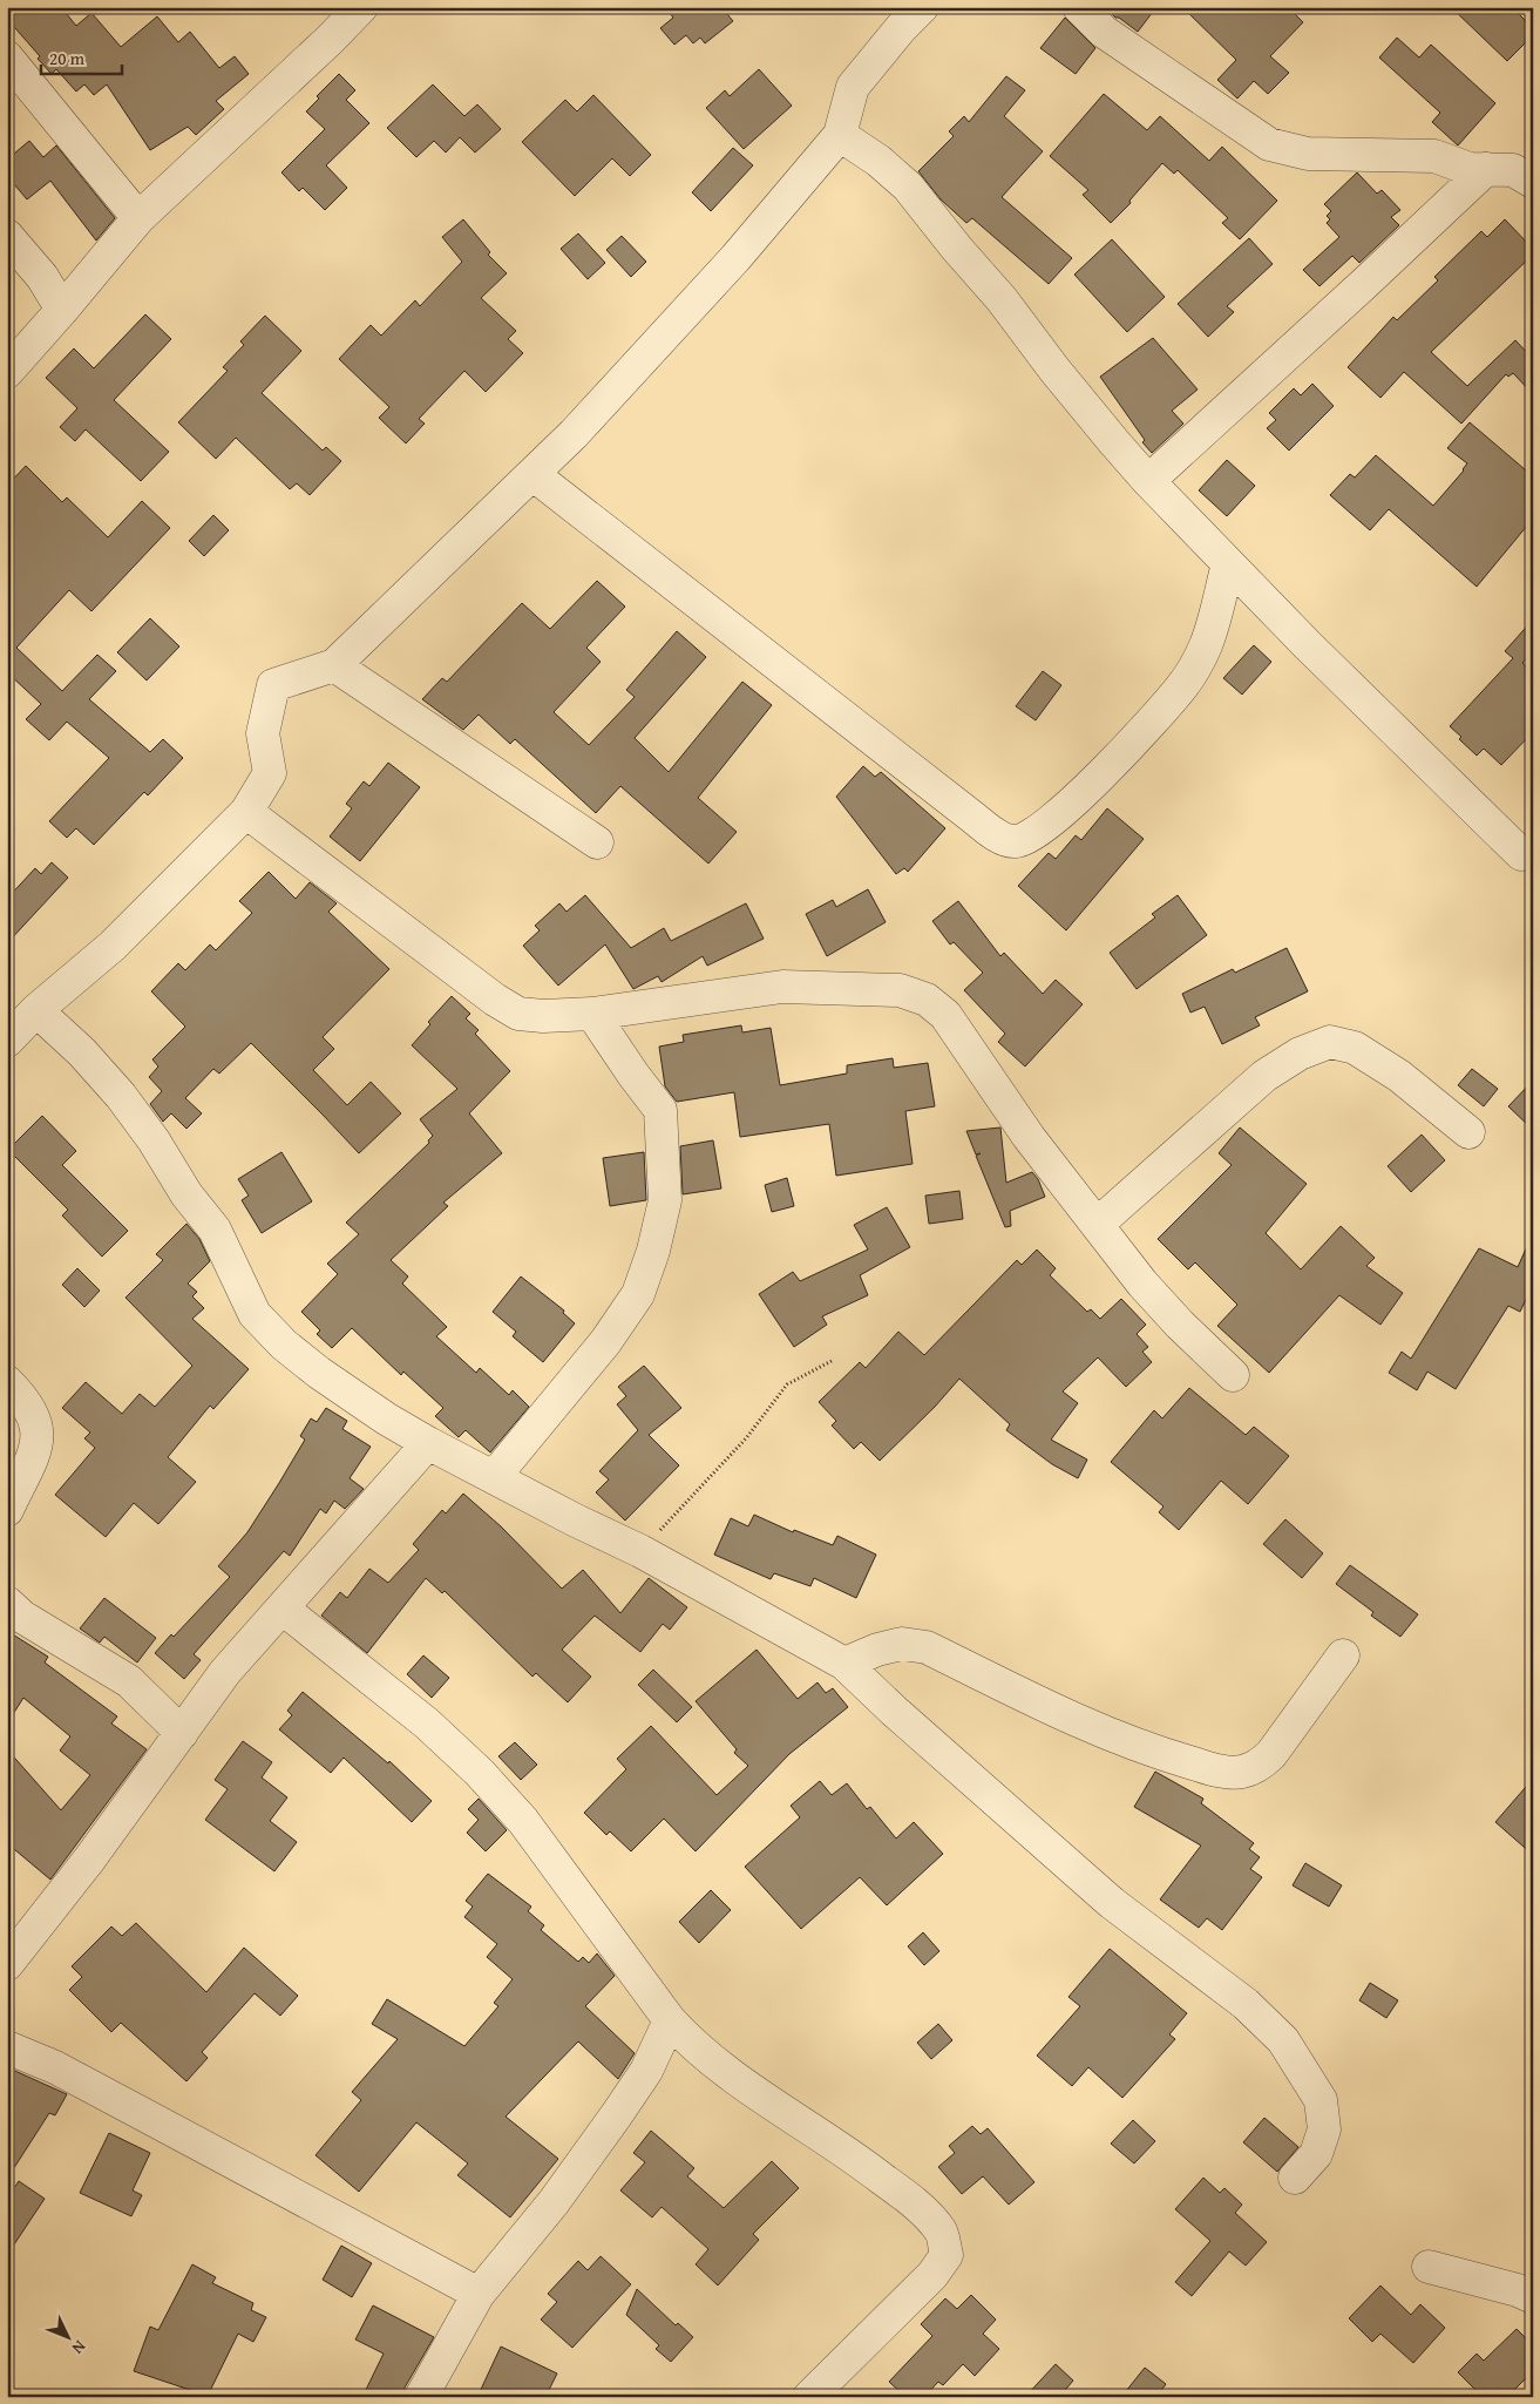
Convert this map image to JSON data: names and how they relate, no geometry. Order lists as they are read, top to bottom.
{
  "scale_bar": "20 m",
  "north": "bottom right"
}
